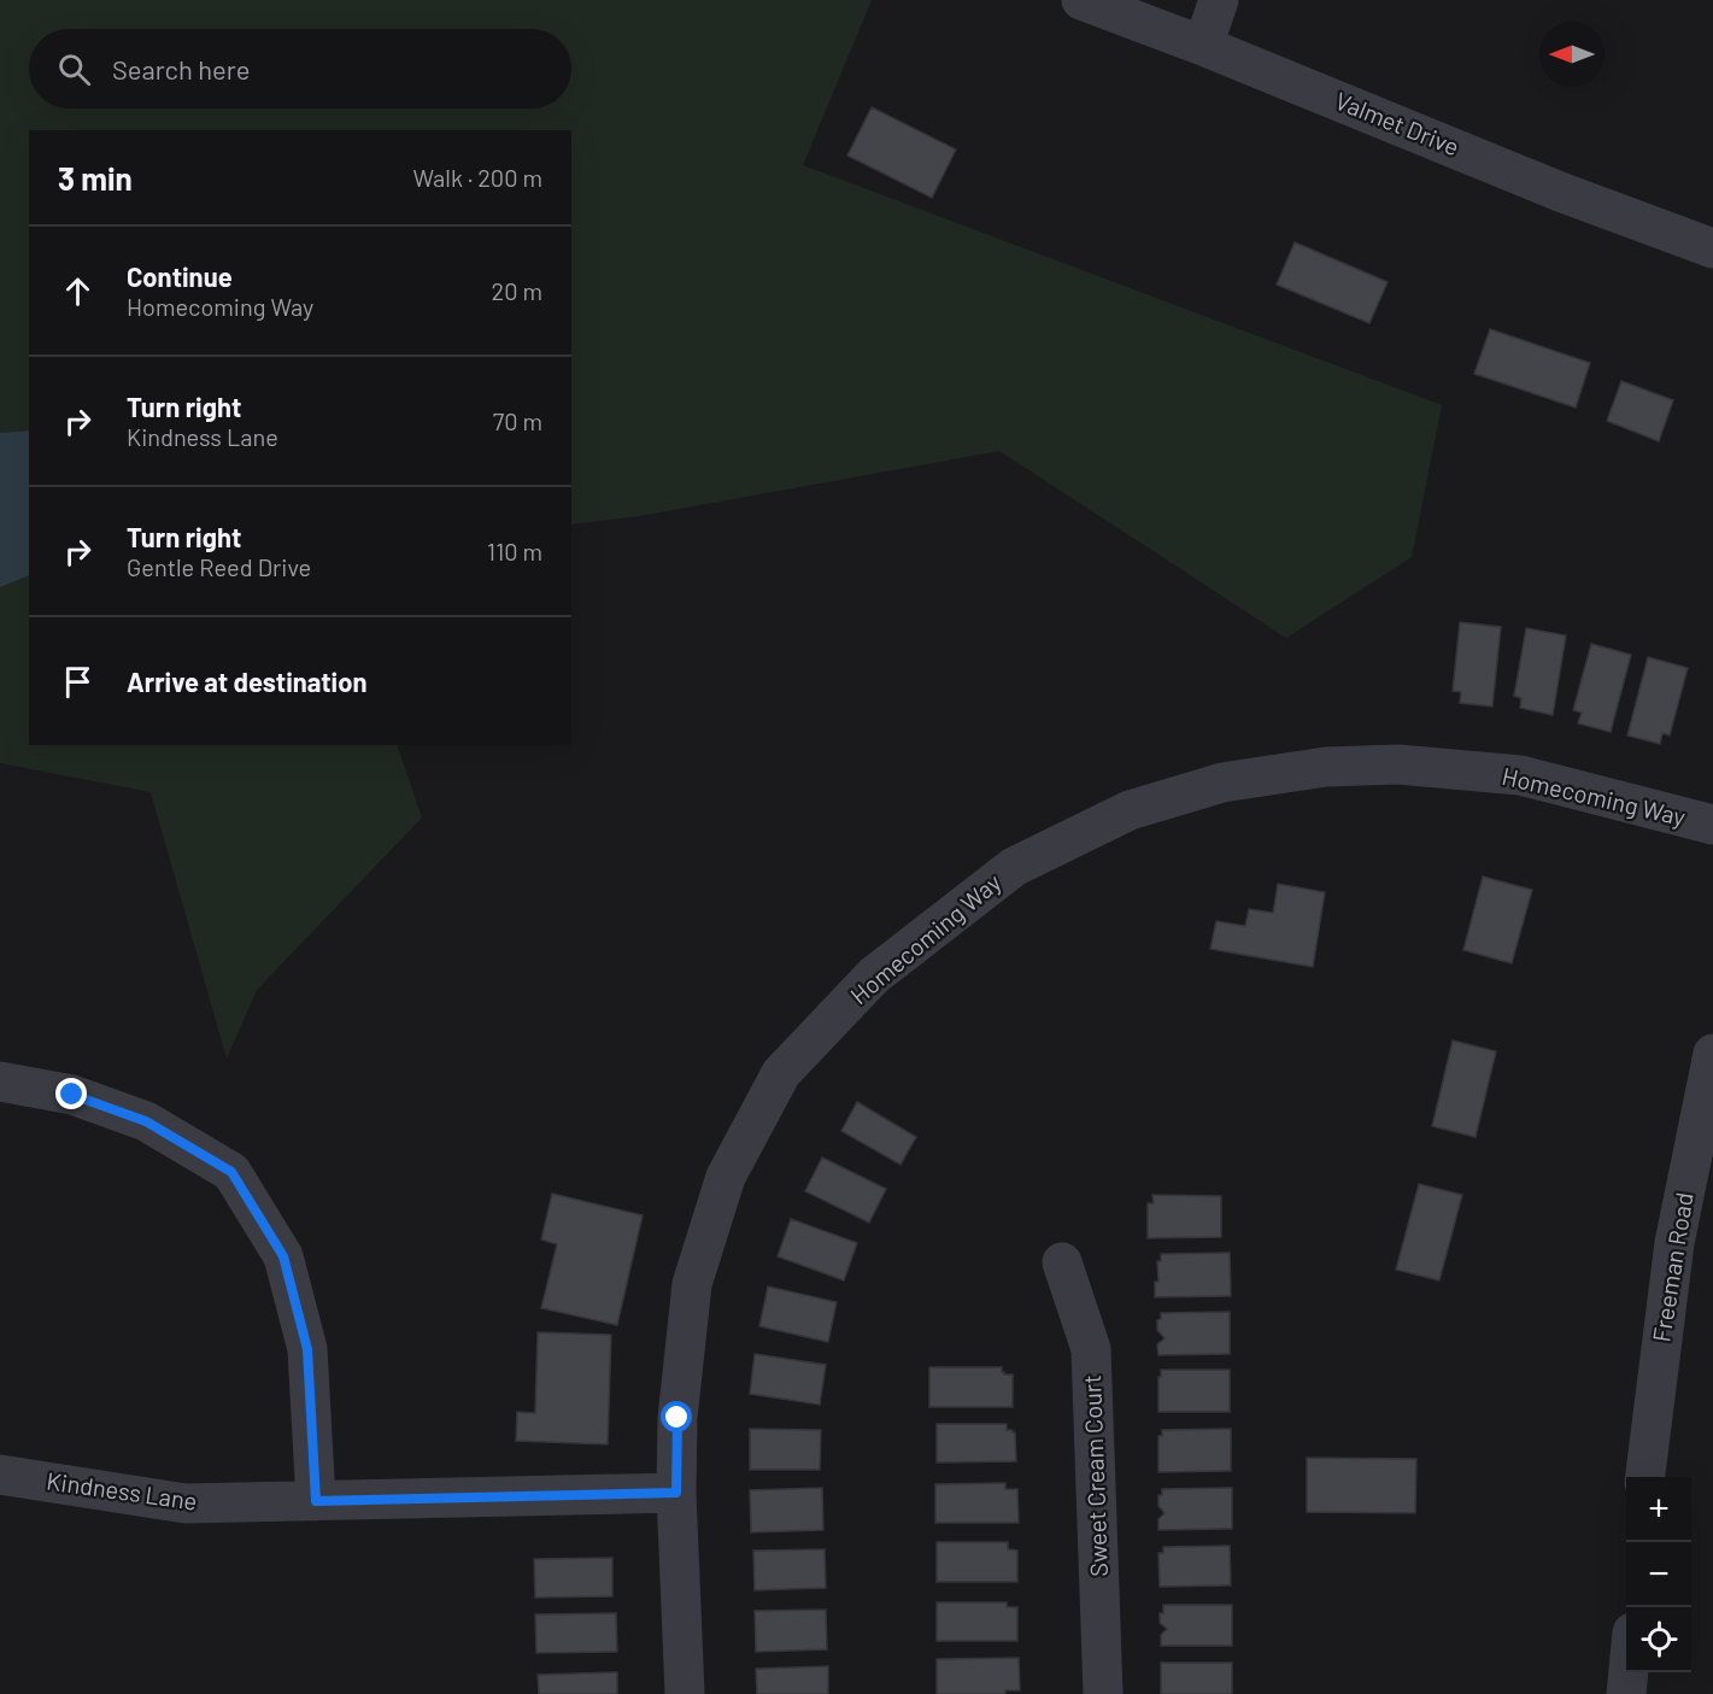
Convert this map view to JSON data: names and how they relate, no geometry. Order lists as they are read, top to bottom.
{
  "streets": {
    "street": [
      "Valmet Drive",
      "Homecoming Way",
      "Freeman Road",
      "Sweet Cream Court",
      "Kindness Lane"
    ]
  },
  "crossings": [
    ["Homecoming Way", "Kindness Lane"]
  ],
  "north": "left",
  "page": {
    "search": "Search here",
    "heading": ["3 min", "Walk · 200 m"],
    "list": [
      ["Continue", "Homecoming Way", "20 m"],
      ["Turn right", "Kindness Lane", "70 m"],
      ["Turn right", "Gentle Reed Drive", "110 m"],
      "Arrive at destination"
    ],
    "map_buttons": ["+", "−"]
  }
}
